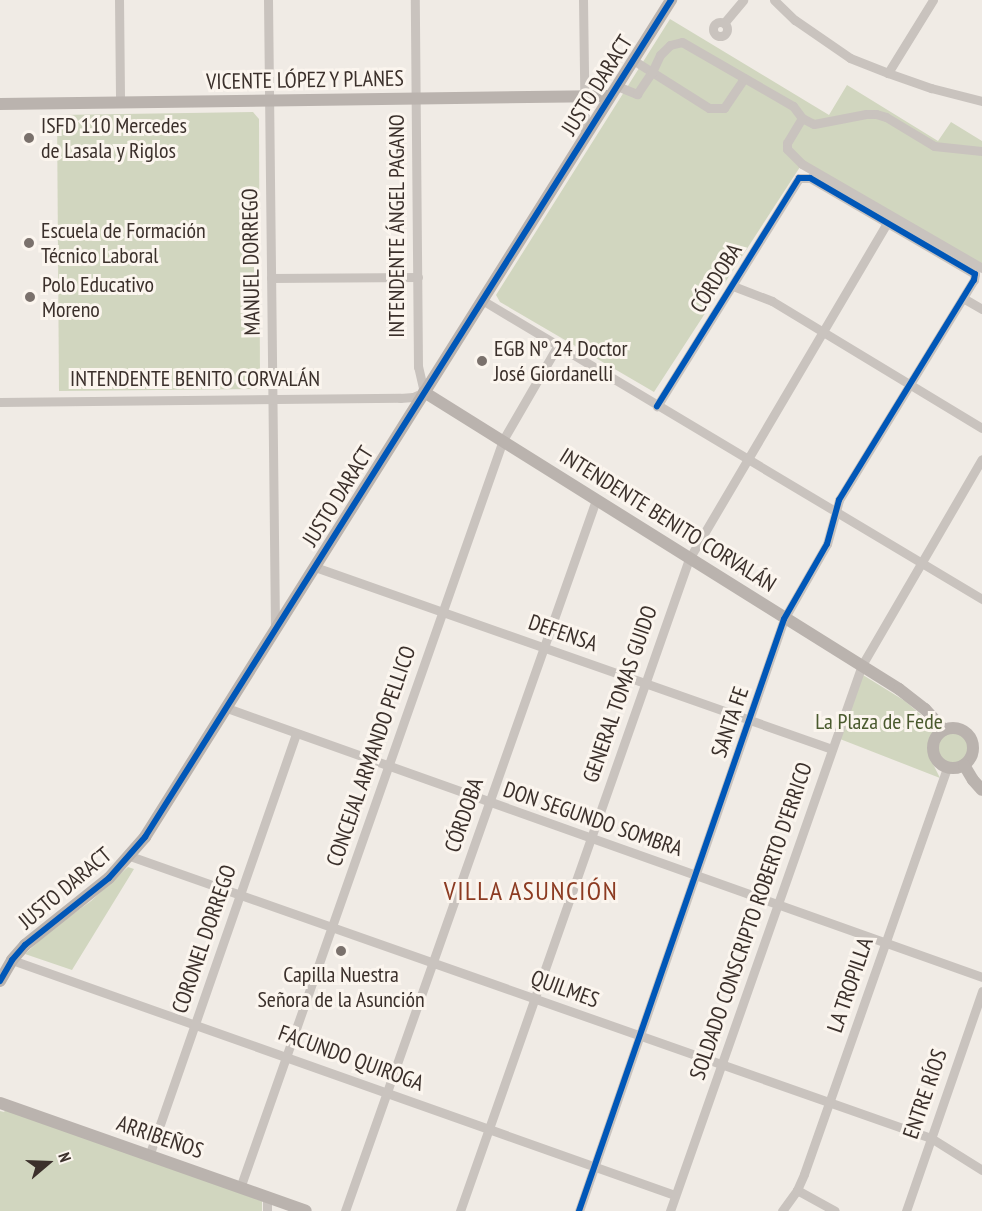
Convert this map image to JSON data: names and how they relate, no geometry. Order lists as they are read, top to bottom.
{
  "streets": {
    "street": [
      "VICENTE LÓPEZ Y PLANES",
      "JUSTO DARACT",
      "INTENDENTE ÁNGEL PAGANO",
      "MANUEL DORREGO",
      "CÓRDOBA",
      "INTENDENTE BENITO CORVALÁN",
      "DEFENSA",
      "GENERAL TOMAS GUIDO",
      "SANTA FE",
      "CONCEJAL ARMANDO PELLICO",
      "DON SEGUNDO SOMBRA",
      "SOLDADO CONSCRIPTO ROBERTO D'ERRICO",
      "CORONEL DORREGO",
      "LA TROPILLA",
      "QUILMES",
      "FACUNDO QUIROGA",
      "ENTRE RÍOS",
      "ARRIBEÑOS"
    ]
  },
  "crossings": [
    ["VICENTE LÓPEZ Y PLANES", "JUSTO DARACT"],
    ["VICENTE LÓPEZ Y PLANES", "INTENDENTE ÁNGEL PAGANO"],
    ["VICENTE LÓPEZ Y PLANES", "MANUEL DORREGO"],
    ["JUSTO DARACT", "INTENDENTE ÁNGEL PAGANO"],
    ["JUSTO DARACT", "MANUEL DORREGO"],
    ["JUSTO DARACT", "INTENDENTE BENITO CORVALÁN"],
    ["JUSTO DARACT", "DEFENSA"],
    ["JUSTO DARACT", "DON SEGUNDO SOMBRA"],
    ["JUSTO DARACT", "QUILMES"],
    ["JUSTO DARACT", "FACUNDO QUIROGA"],
    ["INTENDENTE ÁNGEL PAGANO", "INTENDENTE BENITO CORVALÁN"],
    ["MANUEL DORREGO", "INTENDENTE BENITO CORVALÁN"],
    ["CÓRDOBA", "INTENDENTE BENITO CORVALÁN"],
    ["CÓRDOBA", "DEFENSA"],
    ["CÓRDOBA", "GENERAL TOMAS GUIDO"],
    ["CÓRDOBA", "DON SEGUNDO SOMBRA"],
    ["CÓRDOBA", "QUILMES"],
    ["CÓRDOBA", "FACUNDO QUIROGA"],
    ["INTENDENTE BENITO CORVALÁN", "GENERAL TOMAS GUIDO"],
    ["INTENDENTE BENITO CORVALÁN", "SANTA FE"],
    ["INTENDENTE BENITO CORVALÁN", "CONCEJAL ARMANDO PELLICO"],
    ["INTENDENTE BENITO CORVALÁN", "SOLDADO CONSCRIPTO ROBERTO D'ERRICO"],
    ["INTENDENTE BENITO CORVALÁN", "LA TROPILLA"],
    ["DEFENSA", "GENERAL TOMAS GUIDO"],
    ["DEFENSA", "SANTA FE"],
    ["DEFENSA", "CONCEJAL ARMANDO PELLICO"],
    ["DEFENSA", "SOLDADO CONSCRIPTO ROBERTO D'ERRICO"],
    ["GENERAL TOMAS GUIDO", "DON SEGUNDO SOMBRA"],
    ["GENERAL TOMAS GUIDO", "QUILMES"],
    ["GENERAL TOMAS GUIDO", "FACUNDO QUIROGA"],
    ["SANTA FE", "DON SEGUNDO SOMBRA"],
    ["SANTA FE", "QUILMES"],
    ["SANTA FE", "FACUNDO QUIROGA"],
    ["CONCEJAL ARMANDO PELLICO", "DON SEGUNDO SOMBRA"],
    ["CONCEJAL ARMANDO PELLICO", "QUILMES"],
    ["CONCEJAL ARMANDO PELLICO", "FACUNDO QUIROGA"],
    ["CONCEJAL ARMANDO PELLICO", "ARRIBEÑOS"],
    ["DON SEGUNDO SOMBRA", "SOLDADO CONSCRIPTO ROBERTO D'ERRICO"],
    ["DON SEGUNDO SOMBRA", "CORONEL DORREGO"],
    ["DON SEGUNDO SOMBRA", "LA TROPILLA"],
    ["SOLDADO CONSCRIPTO ROBERTO D'ERRICO", "QUILMES"],
    ["SOLDADO CONSCRIPTO ROBERTO D'ERRICO", "FACUNDO QUIROGA"],
    ["CORONEL DORREGO", "QUILMES"],
    ["CORONEL DORREGO", "FACUNDO QUIROGA"],
    ["CORONEL DORREGO", "ARRIBEÑOS"],
    ["LA TROPILLA", "QUILMES"],
    ["QUILMES", "ENTRE RÍOS"]
  ],
  "districts": ["VILLA ASUNCIÓN"],
  "parks": ["La Plaza de Fede"],
  "places": [
    "ISFD 110 Mercedes de Lasala y Riglos",
    "Escuela de Formación Técnico Laboral",
    "Polo Educativo Moreno",
    "EGB Nº 24 Doctor José Giordanelli",
    "Capilla Nuestra Señora de la Asunción"
  ],
  "north": "right"
}
